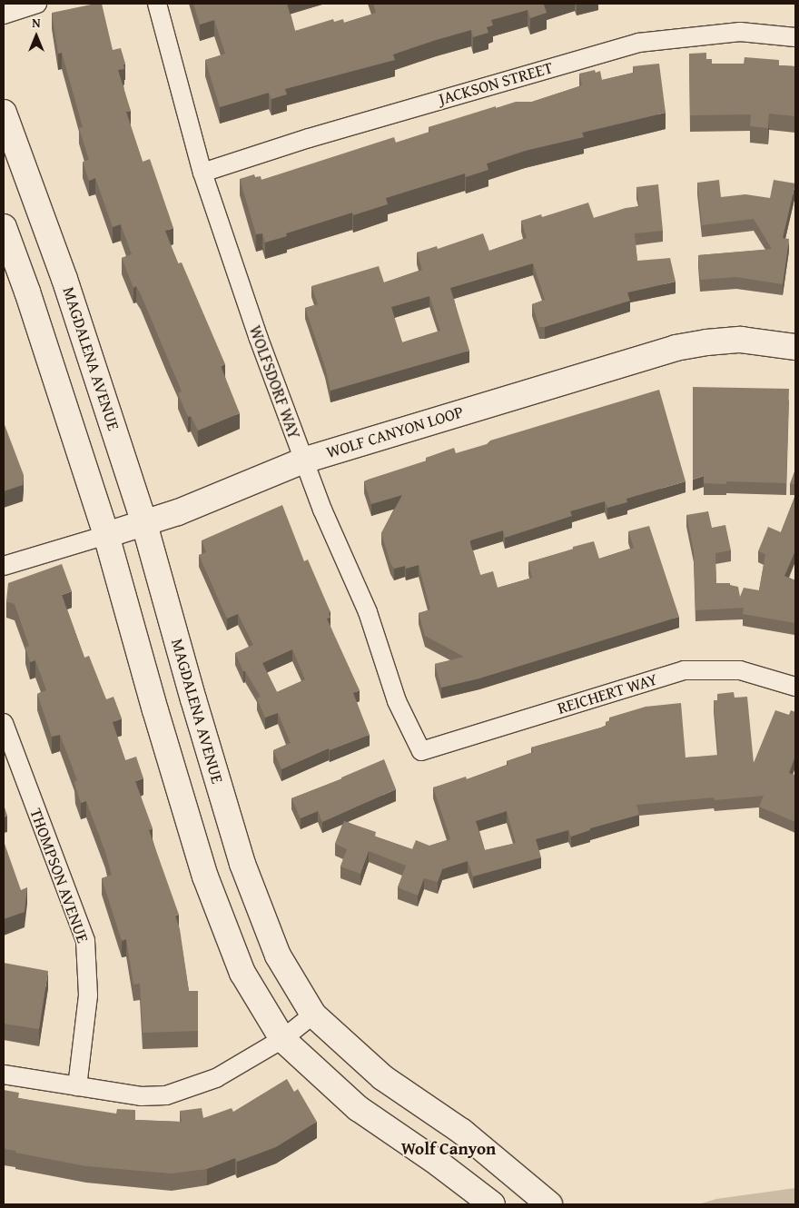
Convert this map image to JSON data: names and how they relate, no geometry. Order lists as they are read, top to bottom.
{
  "streets": {
    "street": [
      "JACKSON STREET",
      "MAGDALENA AVENUE",
      "WOLFSDORF WAY",
      "WOLF CANYON LOOP",
      "REICHERT WAY",
      "THOMPSON AVENUE"
    ]
  },
  "crossings": [
    ["JACKSON STREET", "WOLFSDORF WAY"],
    ["MAGDALENA AVENUE", "WOLF CANYON LOOP"],
    ["WOLFSDORF WAY", "WOLF CANYON LOOP"],
    ["WOLFSDORF WAY", "REICHERT WAY"]
  ],
  "districts": ["Wolf Canyon"],
  "north": "top"
}
